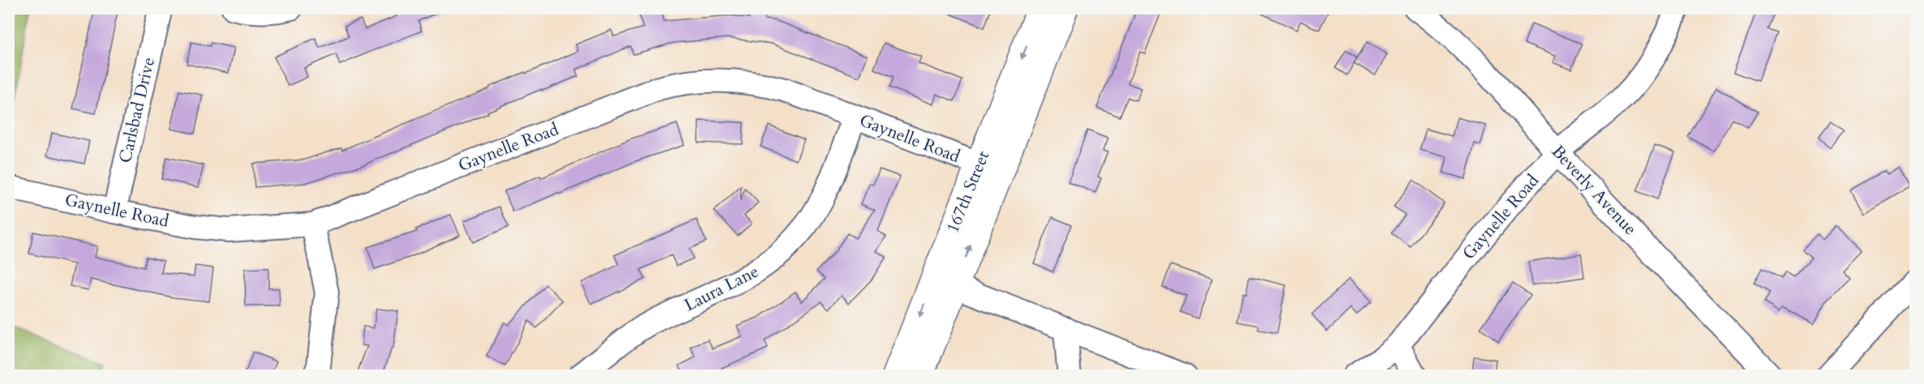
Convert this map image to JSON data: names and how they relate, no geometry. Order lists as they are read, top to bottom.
{
  "streets": {
    "main road": ["167th Street"],
    "street": [
      "Carlsbad Drive",
      "Gaynelle Road",
      "Beverly Avenue",
      "Laura Lane"
    ]
  },
  "crossings": [
    ["Carlsbad Drive", "Gaynelle Road"],
    ["Gaynelle Road", "Beverly Avenue"],
    ["Gaynelle Road", "167th Street"],
    ["Gaynelle Road", "Laura Lane"]
  ]
}
